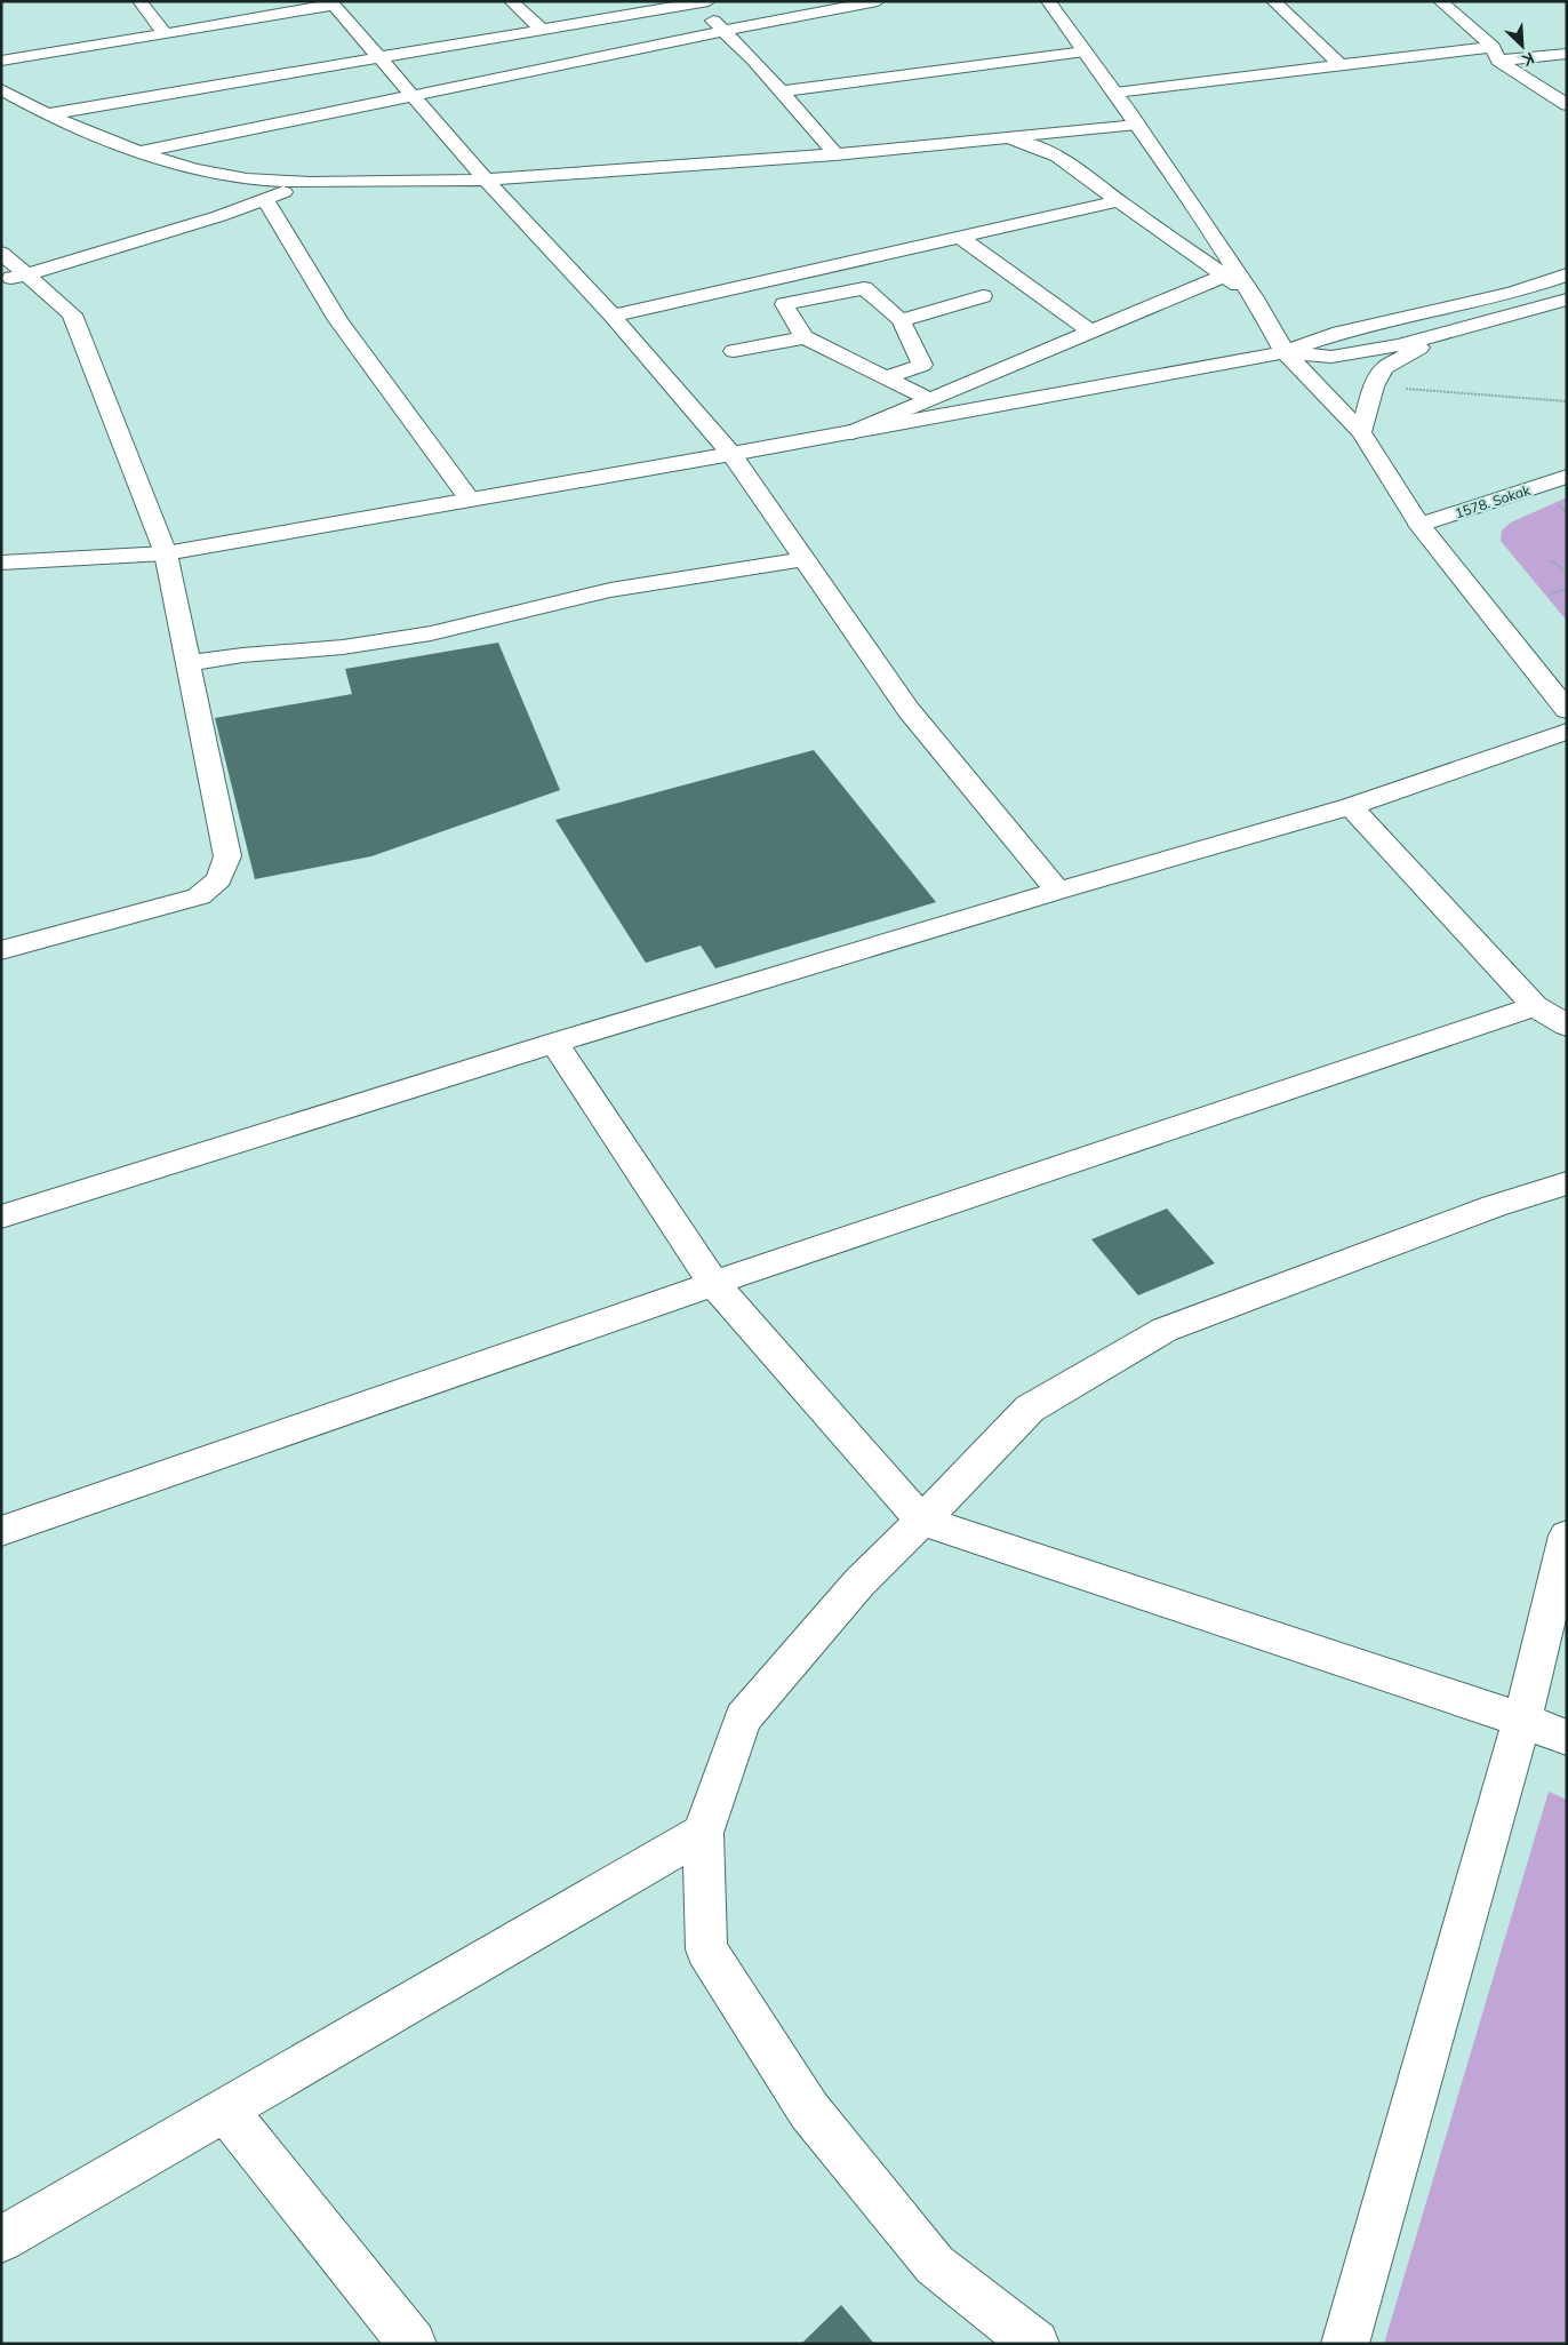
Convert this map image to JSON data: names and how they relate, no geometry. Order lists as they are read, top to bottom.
{
  "streets": {
    "street": ["1578. Sokak"]
  },
  "north": "bottom right"
}
